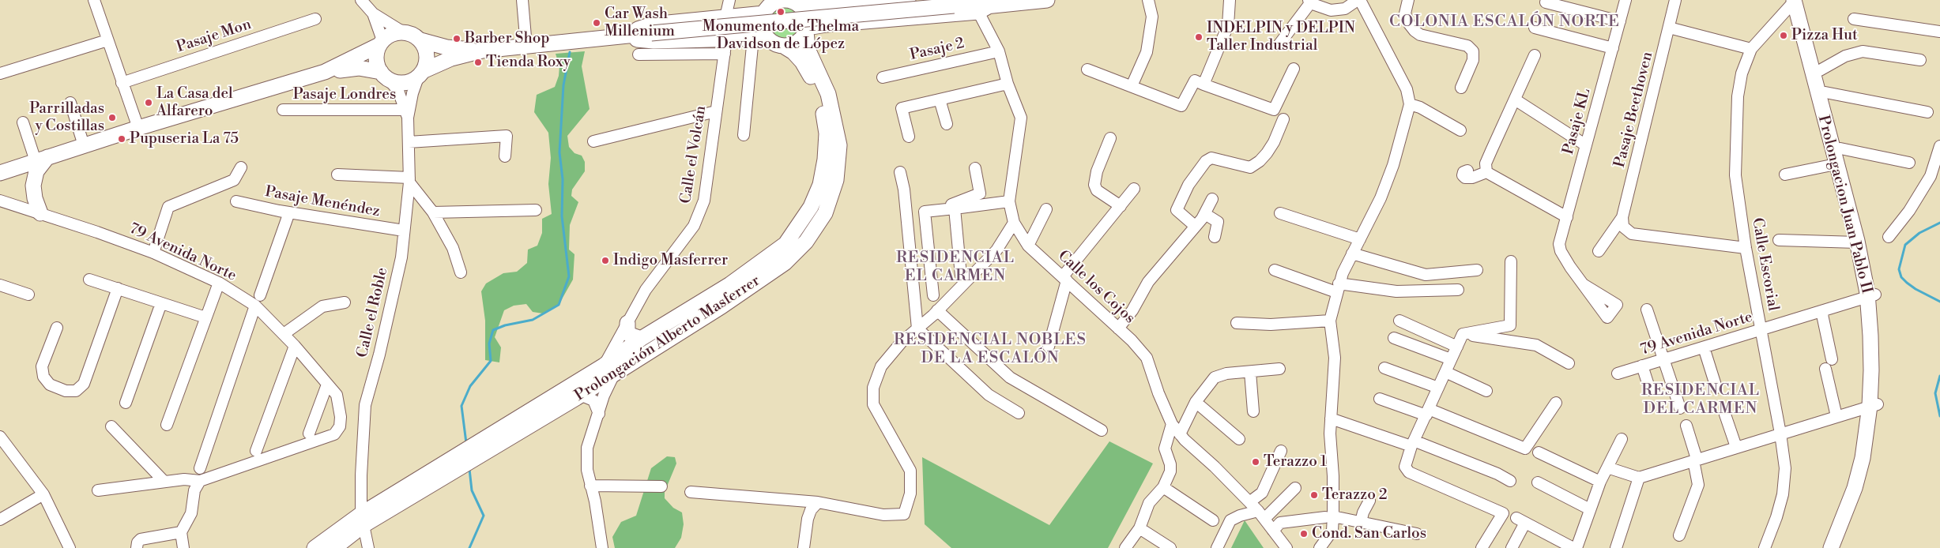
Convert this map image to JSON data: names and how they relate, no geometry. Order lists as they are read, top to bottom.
{
  "streets": {
    "main road": ["Prolongacion Juan Pablo II", "Prolongación Alberto Masferrer"],
    "street": [
      "Pasaje Mon",
      "Pasaje 2",
      "Pasaje Londres",
      "Pasaje Beethoven",
      "Pasaje KL",
      "Calle el Volcán",
      "Pasaje Menéndez",
      "79 Avenida Norte",
      "Calle Escorial",
      "Calle los Cojos",
      "Calle el Roble"
    ]
  },
  "crossings": [
    ["Pasaje 2", "Calle los Cojos"],
    ["Pasaje Londres", "Calle el Roble"],
    ["Calle el Volcán", "Prolongación Alberto Masferrer"],
    ["Pasaje Menéndez", "Calle el Roble"],
    ["Prolongacion Juan Pablo II", "79 Avenida Norte"],
    ["Prolongacion Juan Pablo II", "Calle Escorial"],
    ["79 Avenida Norte", "Calle Escorial"],
    ["Calle el Roble", "Prolongación Alberto Masferrer"]
  ],
  "districts": [
    "COLONIA ESCALÓN NORTE",
    "RESIDENCIAL EL CARMEN",
    "RESIDENCIAL NOBLES DE LA ESCALÓN",
    "RESIDENCIAL DEL CARMEN"
  ],
  "places": [
    "Monumento de Thelma Davidson de López",
    "Car Wash Millenium",
    "Pizza Hut",
    "INDELPIN y DELPIN Taller Industrial",
    "Barber Shop",
    "Tienda Roxy",
    "La Casa del Alfarero",
    "Parrilladas y Costillas",
    "Pupuseria La 75",
    "Indigo Masferrer",
    "Terazzo 1",
    "Terazzo 2",
    "Cond. San Carlos"
  ]
}
